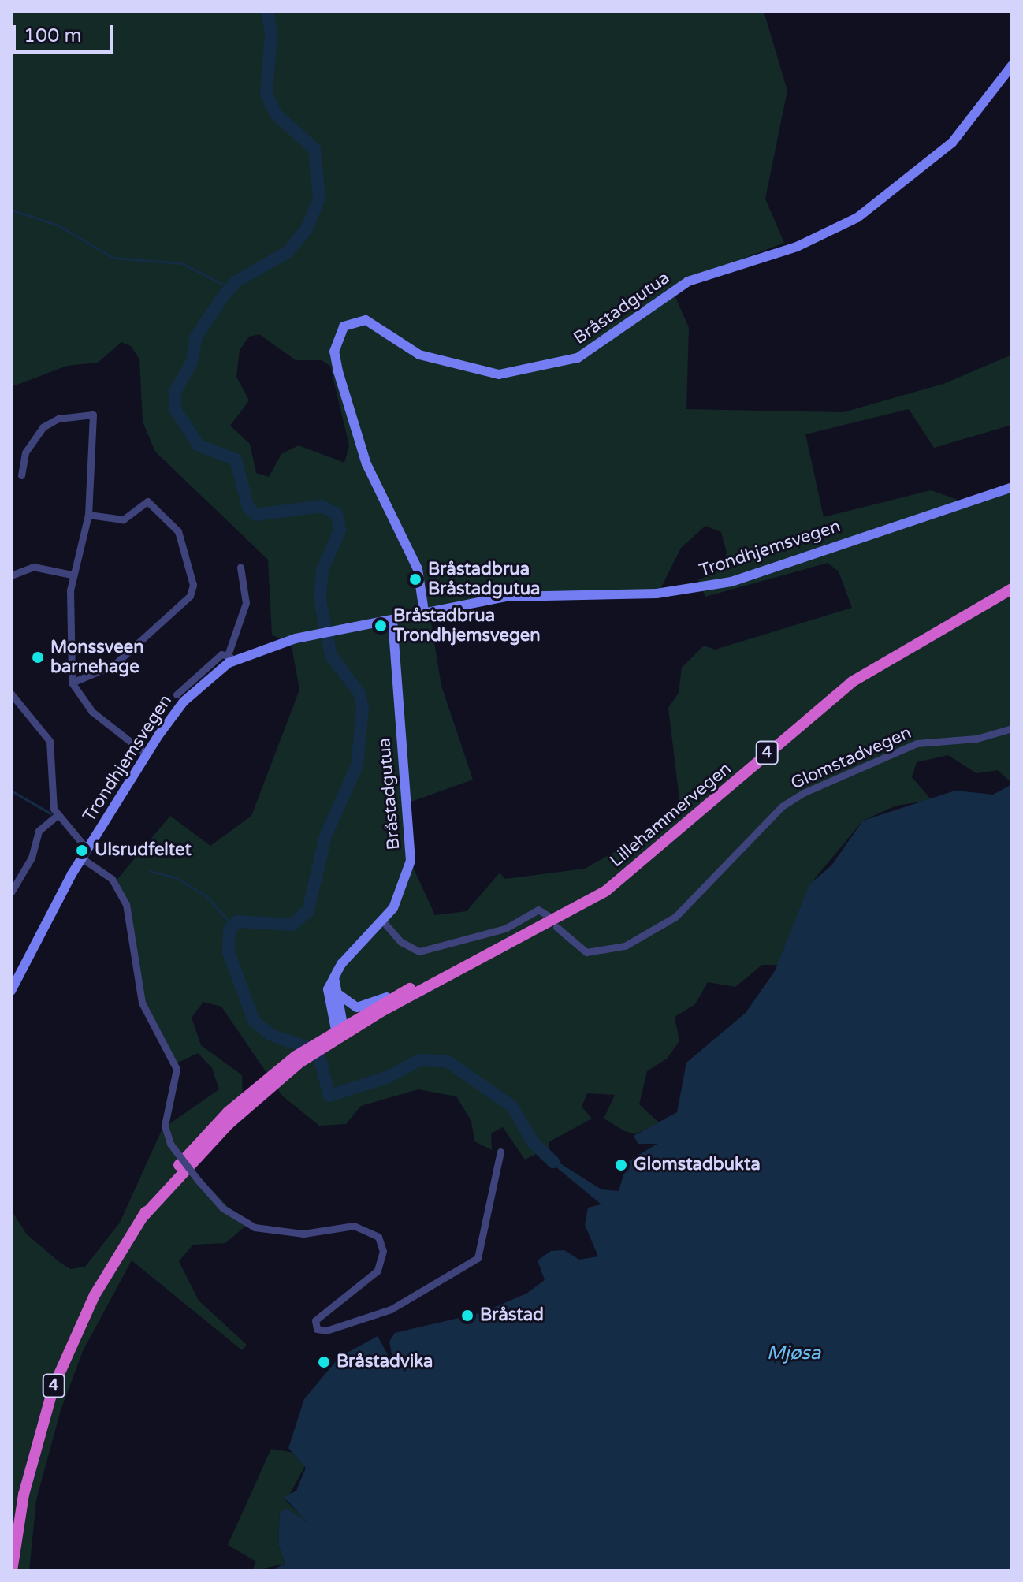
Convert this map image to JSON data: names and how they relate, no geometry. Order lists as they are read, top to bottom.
{
  "streets": {
    "highway": ["4", "Lillehammervegen"],
    "main road": ["Bråstadgutua", "Trondhjemsvegen"],
    "street": ["Glomstadvegen"]
  },
  "crossings": [
    ["Bråstadgutua", "Trondhjemsvegen"]
  ],
  "water": ["Mjøsa"],
  "places": [
    "Bråstadbrua Bråstadgutua",
    "Bråstadbrua Trondhjemsvegen",
    "Monssveen barnehage",
    "Ulsrudfeltet",
    "Glomstadbukta",
    "Bråstad",
    "Bråstadvika"
  ],
  "scale_bar": "100 m"
}
